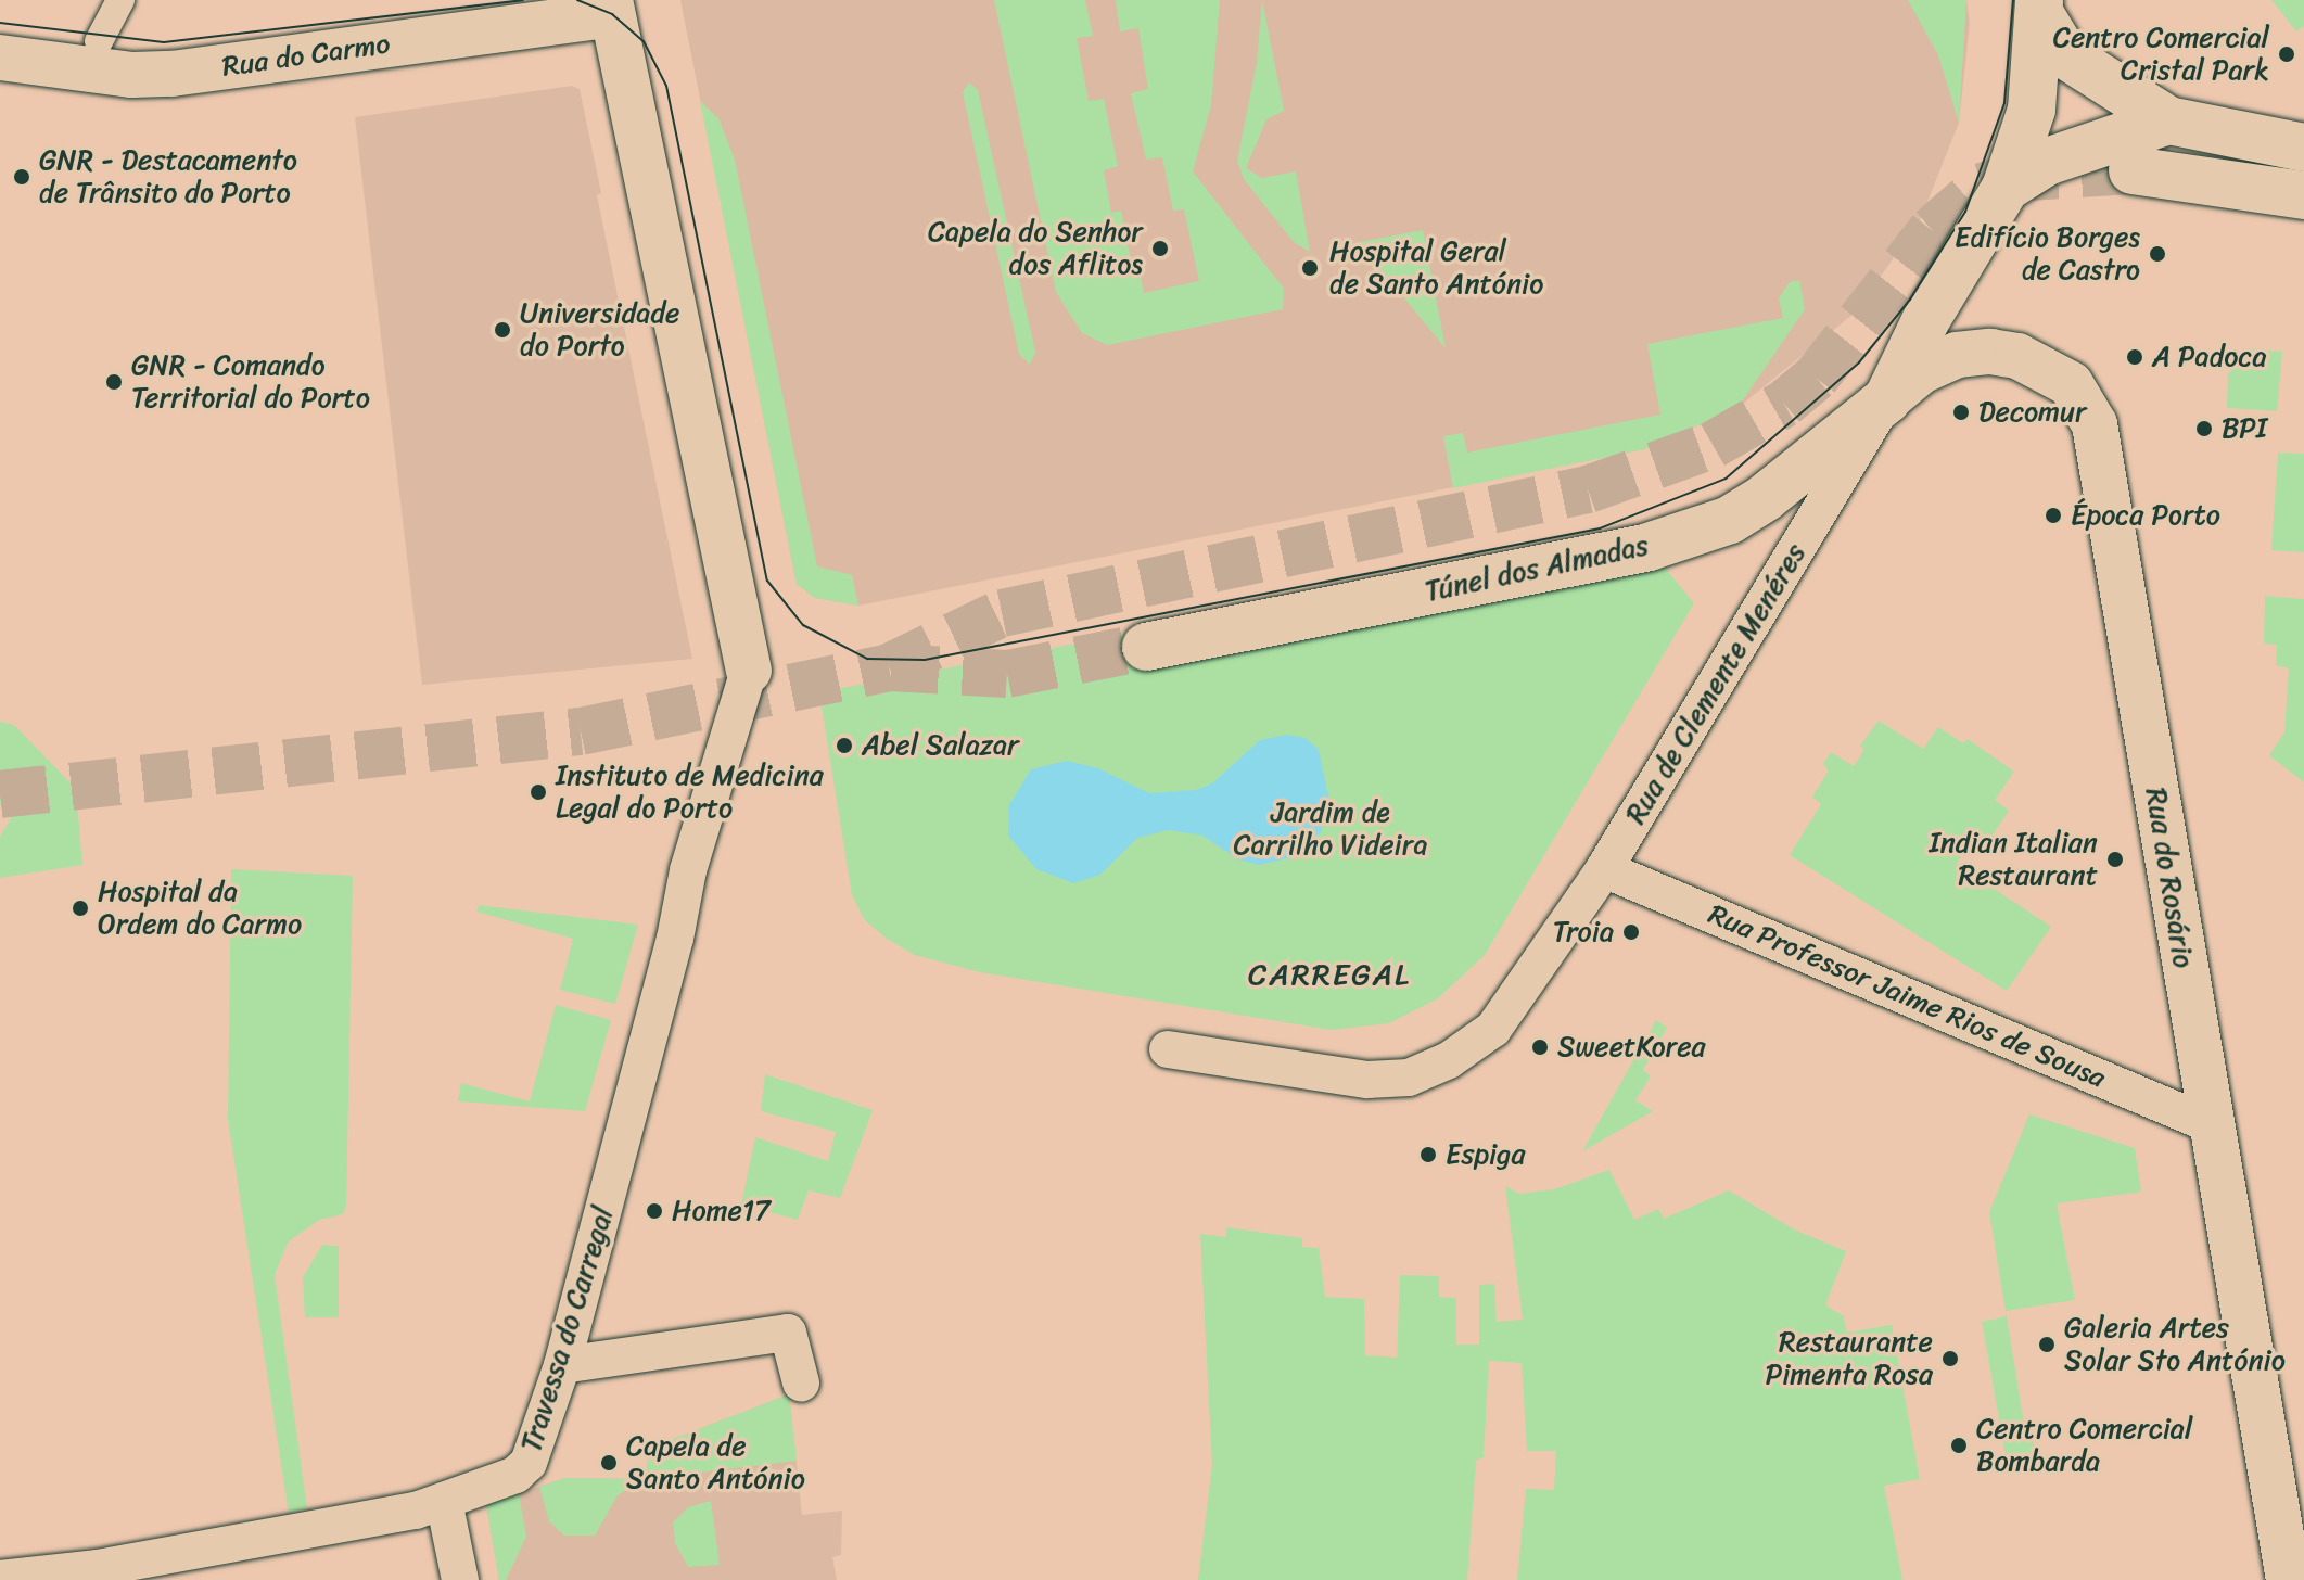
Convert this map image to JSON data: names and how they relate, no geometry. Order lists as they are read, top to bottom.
{
  "streets": {
    "main road": ["Túnel dos Almadas", "Rua de Clemente Menéres"],
    "street": [
      "Rua do Carmo",
      "Rua do Rosário",
      "Rua Professor Jaime Rios de Sousa",
      "Travessa do Carregal"
    ]
  },
  "crossings": [
    ["Túnel dos Almadas", "Rua de Clemente Menéres"],
    ["Túnel dos Almadas", "Rua do Rosário"],
    ["Rua de Clemente Menéres", "Rua do Rosário"],
    ["Rua de Clemente Menéres", "Rua Professor Jaime Rios de Sousa"],
    ["Rua do Rosário", "Rua Professor Jaime Rios de Sousa"]
  ],
  "districts": ["CARREGAL"],
  "parks": ["Jardim de Carrilho Videira"],
  "places": [
    "Centro Comercial Cristal Park",
    "GNR - Destacamento de Trânsito do Porto",
    "Capela do Senhor dos Aflitos",
    "Edifício Borges de Castro",
    "Hospital Geral de Santo António",
    "Universidade do Porto",
    "A Padoca",
    "GNR - Comando Territorial do Porto",
    "Decomur",
    "BPI",
    "Época Porto",
    "Abel Salazar",
    "Instituto de Medicina Legal do Porto",
    "Indian Italian Restaurant",
    "Hospital da Ordem do Carmo",
    "Troia",
    "SweetKorea",
    "Espiga",
    "Home17",
    "Galeria Artes Solar Sto António",
    "Restaurante Pimenta Rosa",
    "Centro Comercial Bombarda",
    "Capela de Santo António"
  ]
}
